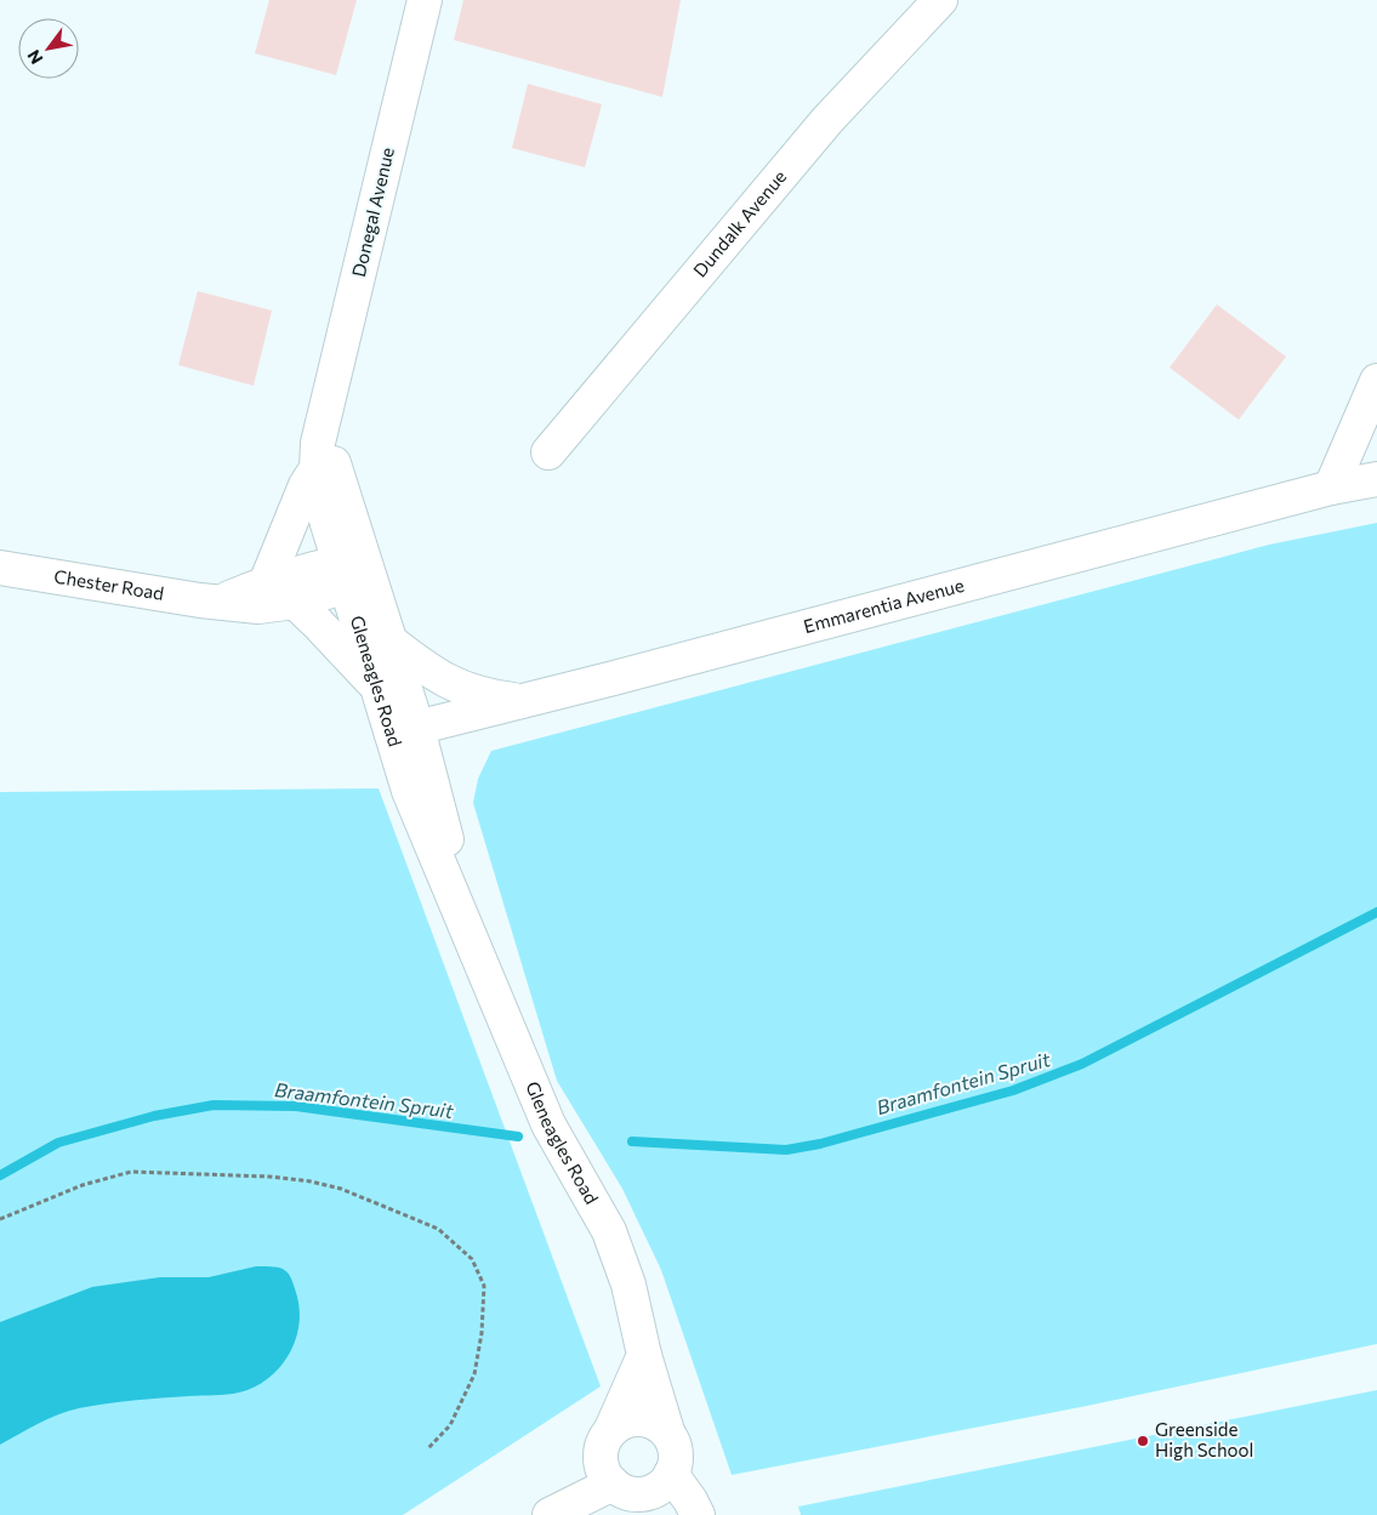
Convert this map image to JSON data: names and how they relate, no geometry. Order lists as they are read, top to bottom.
{
  "streets": {
    "street": [
      "Donegal Avenue",
      "Dundalk Avenue",
      "Chester Road",
      "Emmarentia Avenue",
      "Gleneagles Road"
    ]
  },
  "crossings": [
    ["Donegal Avenue", "Chester Road"],
    ["Donegal Avenue", "Gleneagles Road"],
    ["Chester Road", "Gleneagles Road"],
    ["Emmarentia Avenue", "Gleneagles Road"]
  ],
  "water": ["Braamfontein Spruit"],
  "places": ["Greenside High School"],
  "north": "bottom left"
}
